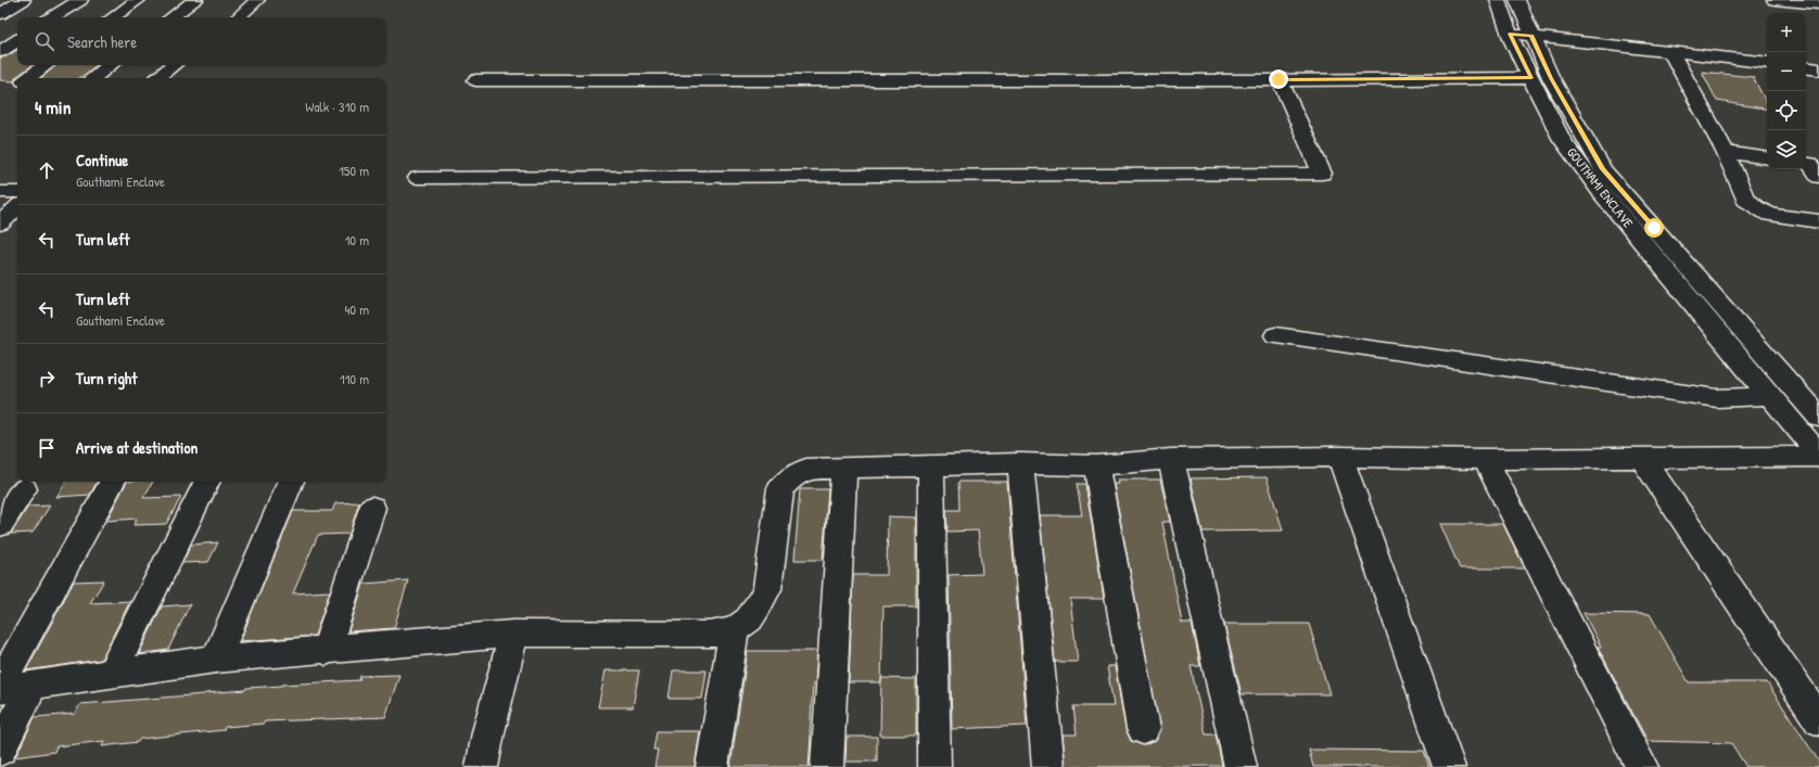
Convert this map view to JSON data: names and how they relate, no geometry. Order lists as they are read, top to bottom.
{
  "streets": {
    "street": ["GOUTHAMI ENCLAVE"]
  },
  "page": {
    "map_buttons": ["+", "−"],
    "search": "Search here",
    "heading": ["4 min", "Walk · 310 m"],
    "list": [
      ["Continue", "Gouthami Enclave", "150 m"],
      ["Turn left", "10 m"],
      ["Turn left", "Gouthami Enclave", "40 m"],
      ["Turn right", "110 m"],
      "Arrive at destination"
    ]
  }
}
